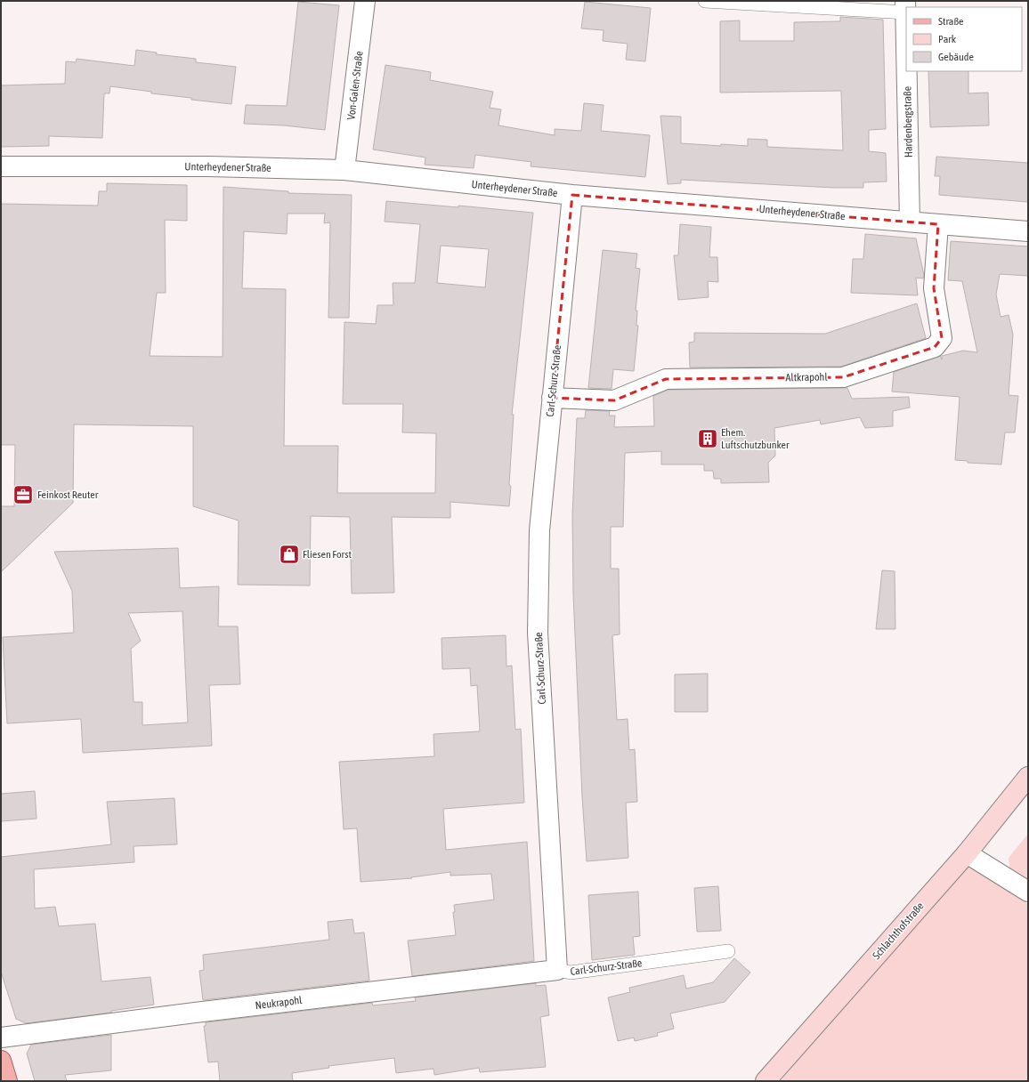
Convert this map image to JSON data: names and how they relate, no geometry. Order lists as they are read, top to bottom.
{
  "streets": {
    "main road": ["Schlachthofstraße"],
    "street": [
      "Von-Galen-Straße",
      "Hardenbergstraße",
      "Unterheydener Straße",
      "Altkrapohl",
      "Carl-Schurz-Straße",
      "Neukrapohl"
    ]
  },
  "crossings": [
    ["Von-Galen-Straße", "Unterheydener Straße"],
    ["Hardenbergstraße", "Unterheydener Straße"],
    ["Unterheydener Straße", "Altkrapohl"],
    ["Unterheydener Straße", "Carl-Schurz-Straße"],
    ["Altkrapohl", "Carl-Schurz-Straße"],
    ["Carl-Schurz-Straße", "Neukrapohl"]
  ],
  "places": {
    "building": ["Ehem. Luftschutzbunker"],
    "office": ["Feinkost Reuter"],
    "shop": ["Fliesen Forst"]
  },
  "legend": ["Straße", "Park", "Gebäude"]
}
